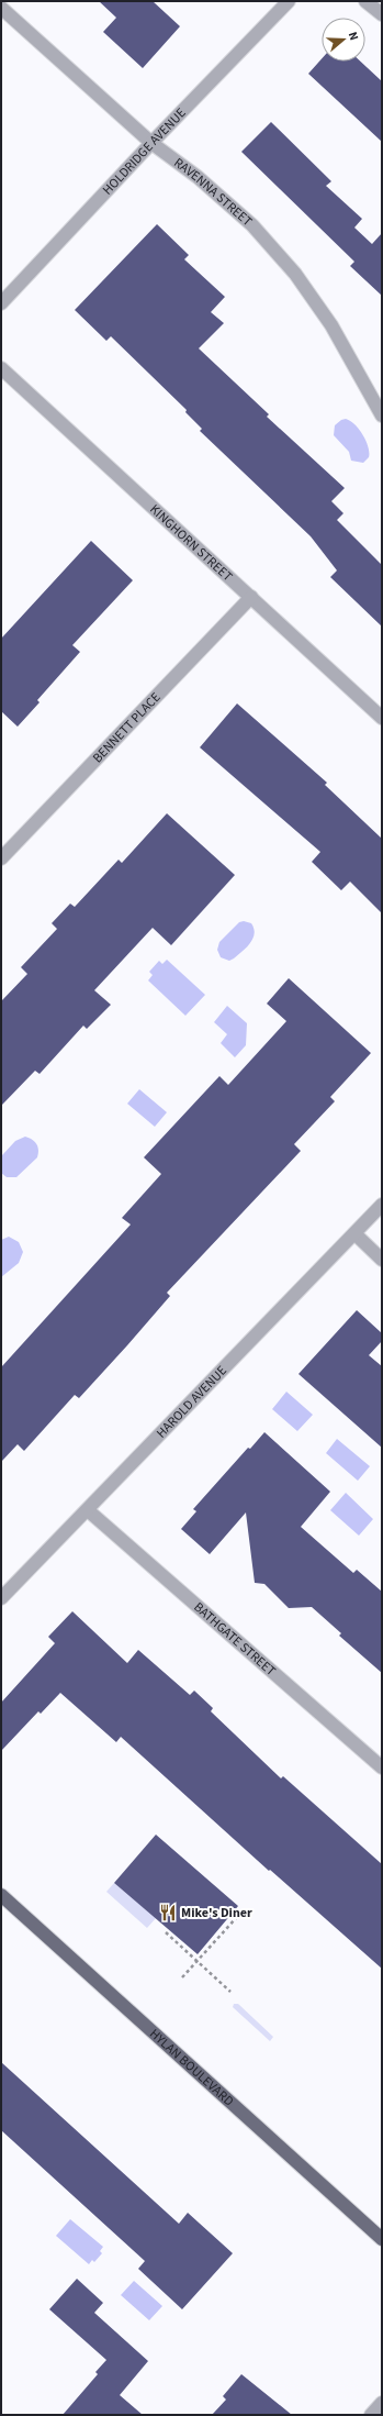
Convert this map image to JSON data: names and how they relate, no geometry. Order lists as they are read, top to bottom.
{
  "streets": {
    "main road": ["HYLAN BOULEVARD"],
    "street": [
      "HOLDRIDGE AVENUE",
      "RAVENNA STREET",
      "KINGHORN STREET",
      "BENNETT PLACE",
      "HAROLD AVENUE",
      "BATHGATE STREET"
    ]
  },
  "crossings": [
    ["HOLDRIDGE AVENUE", "RAVENNA STREET"],
    ["KINGHORN STREET", "BENNETT PLACE"],
    ["HAROLD AVENUE", "BATHGATE STREET"]
  ],
  "places": {
    "restaurant": ["Mike's Diner"]
  },
  "north": "right"
}
